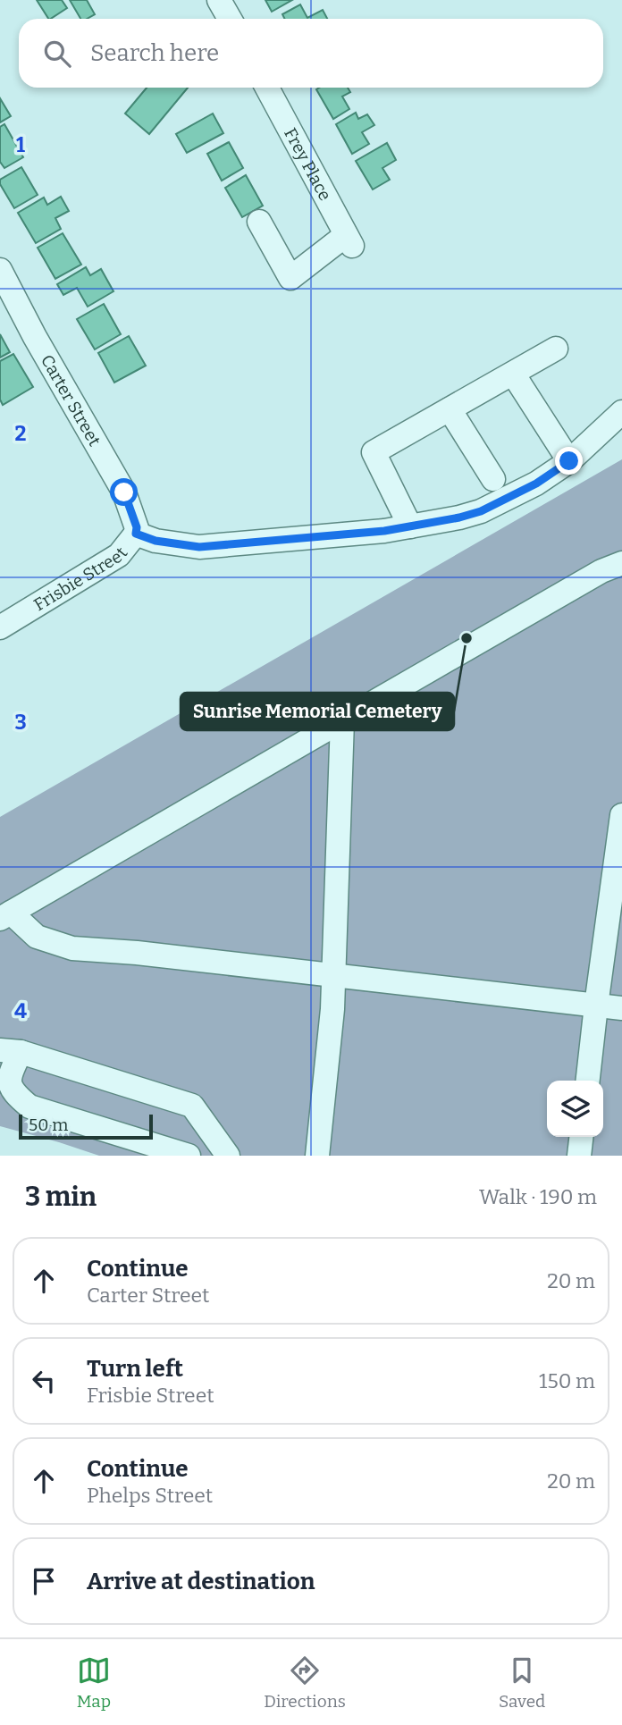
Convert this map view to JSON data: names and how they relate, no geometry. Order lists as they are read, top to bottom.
{
  "streets": {
    "street": ["Frey Place", "Carter Street", "Frisbie Street"]
  },
  "crossings": [
    ["Carter Street", "Frisbie Street"]
  ],
  "places": ["Sunrise Memorial Cemetery"],
  "scale_bar": "50 m",
  "page": {
    "search": "Search here",
    "scale": "50 m",
    "heading": ["3 min", "Walk · 190 m"],
    "list": [
      ["Continue", "Carter Street", "20 m"],
      ["Turn left", "Frisbie Street", "150 m"],
      ["Continue", "Phelps Street", "20 m"],
      "Arrive at destination"
    ],
    "nav": ["Map", "Directions", "Saved"]
  },
  "grid": {
    "rows": [
      "1",
      "2",
      "3",
      "4"
    ]
  }
}
